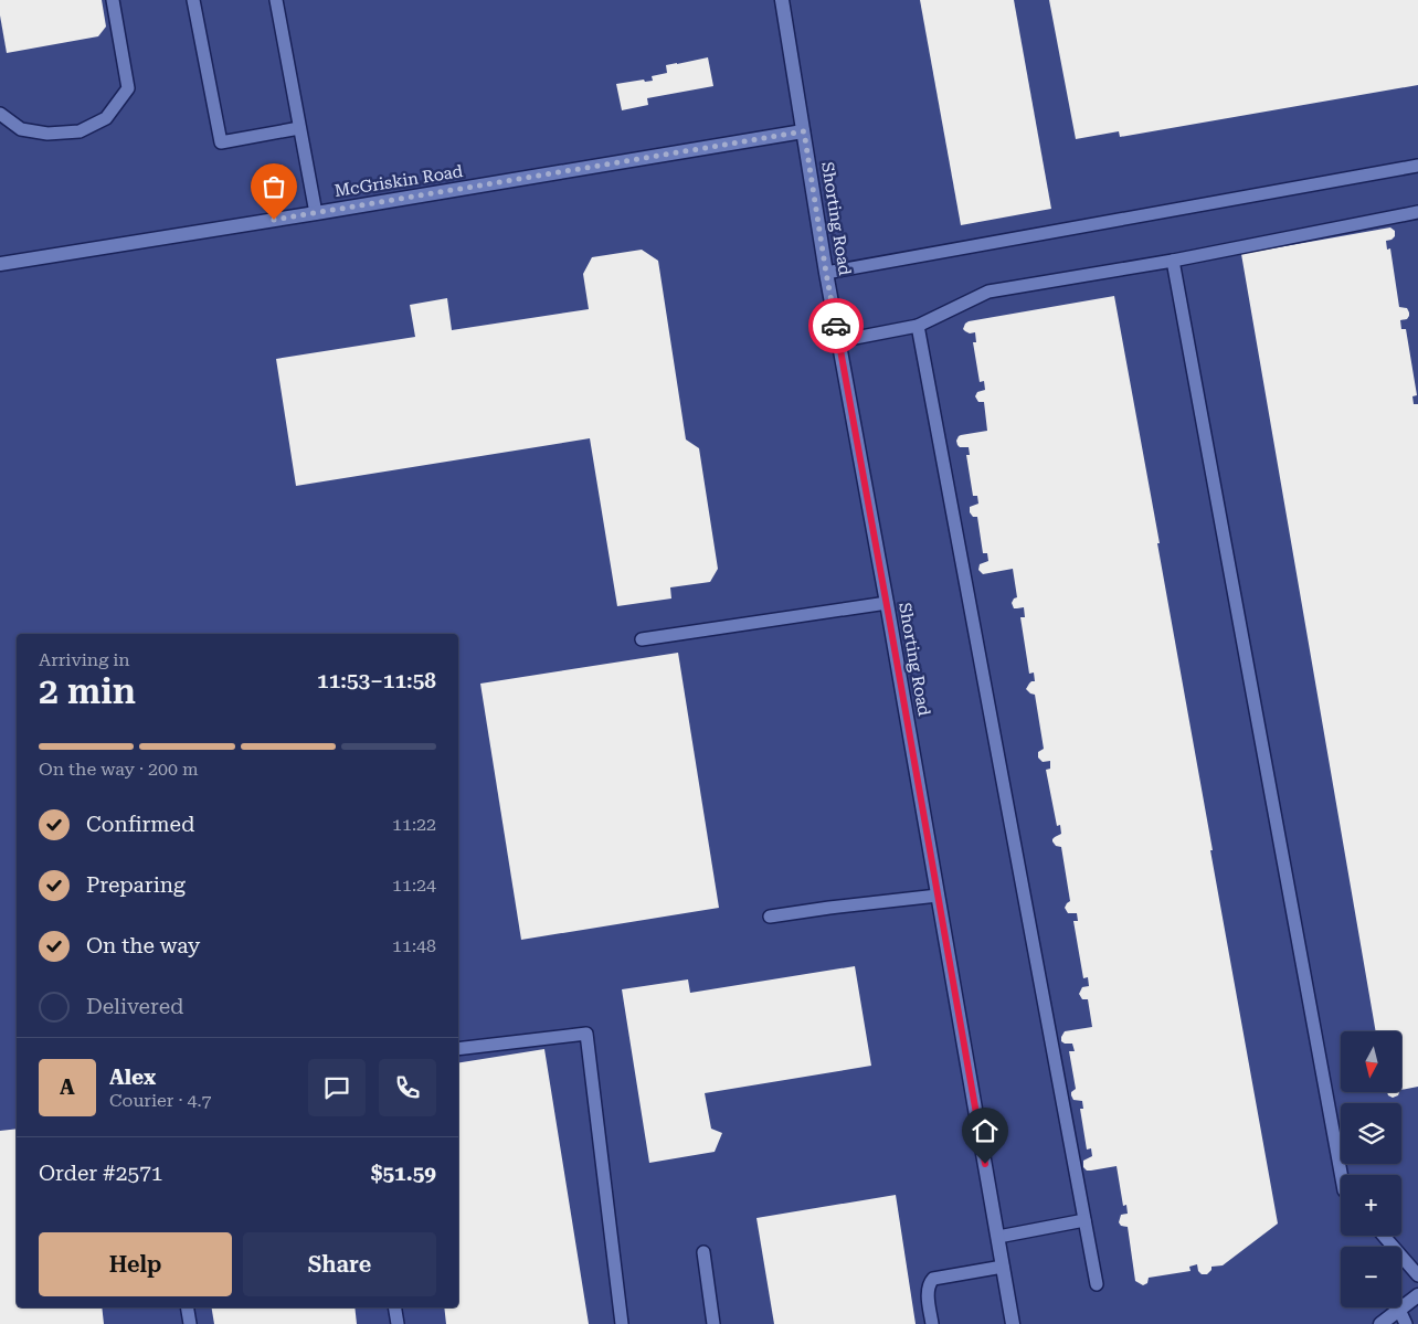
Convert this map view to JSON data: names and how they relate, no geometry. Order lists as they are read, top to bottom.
{
  "streets": {
    "street": ["McGriskin Road", "Shorting Road"]
  },
  "crossings": [
    ["McGriskin Road", "Shorting Road"]
  ],
  "north": "bottom",
  "page": {
    "heading": ["2 min", "Arriving in", "11:53–11:58"],
    "panel": [
      "Alex",
      "Courier · 4.7",
      "Order #2571",
      "$51.59"
    ],
    "bar": "On the way · 200 m",
    "list": [
      ["Confirmed", "11:22"],
      ["Preparing", "11:24"],
      ["On the way", "11:48"],
      "Delivered"
    ],
    "map_buttons": ["+", "−"],
    "round": "A",
    "buttons": ["Help", "Share"]
  }
}
